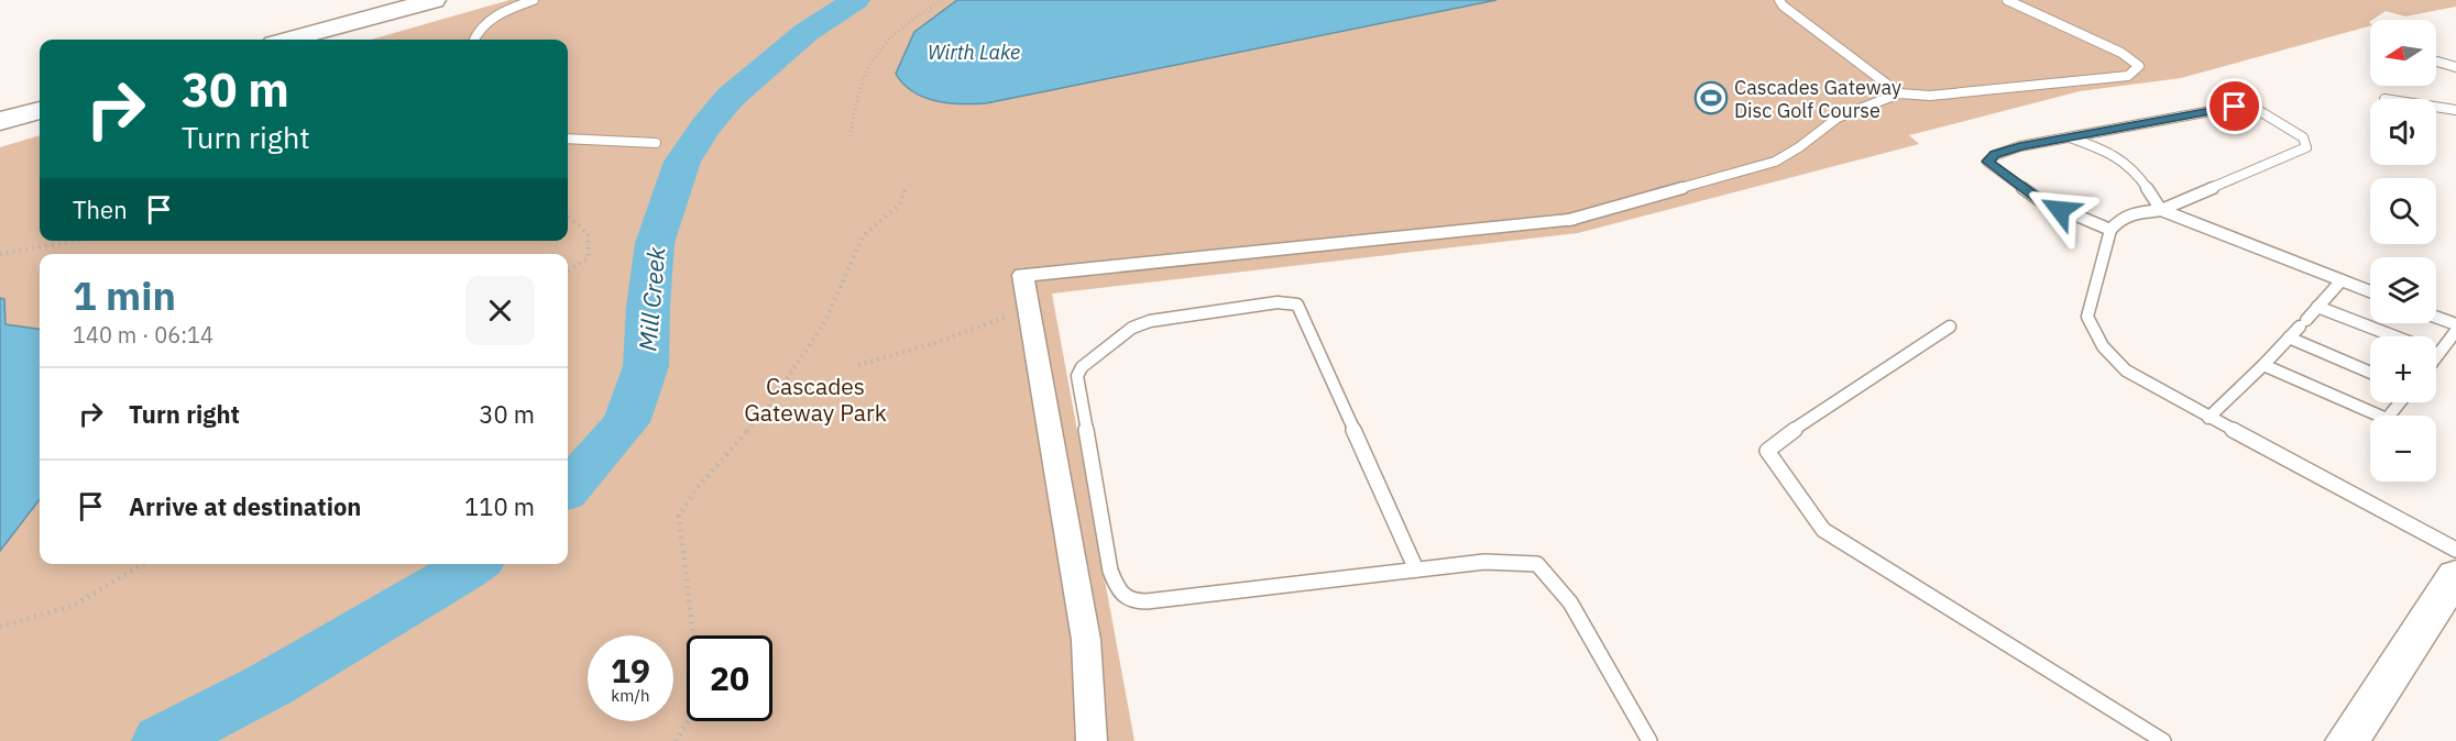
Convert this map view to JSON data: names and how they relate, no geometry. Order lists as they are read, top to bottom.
{
  "water": ["Wirth Lake", "Mill Creek"],
  "parks": ["Cascades Gateway Park"],
  "places": {
    "sports": ["Cascades Gateway Disc Golf Course"]
  },
  "north": "left",
  "page": {
    "map_buttons": ["+", "−"],
    "turn": ["30 m", "Turn right"],
    "then": "Then",
    "heading": ["1 min", "140 m · 06:14"],
    "list": [
      {
        "name": "Turn right",
        "value": "30 m"
      },
      {
        "name": "Arrive at destination",
        "value": "110 m"
      }
    ],
    "speed": "19 km/h",
    "limit": "20"
  }
}
